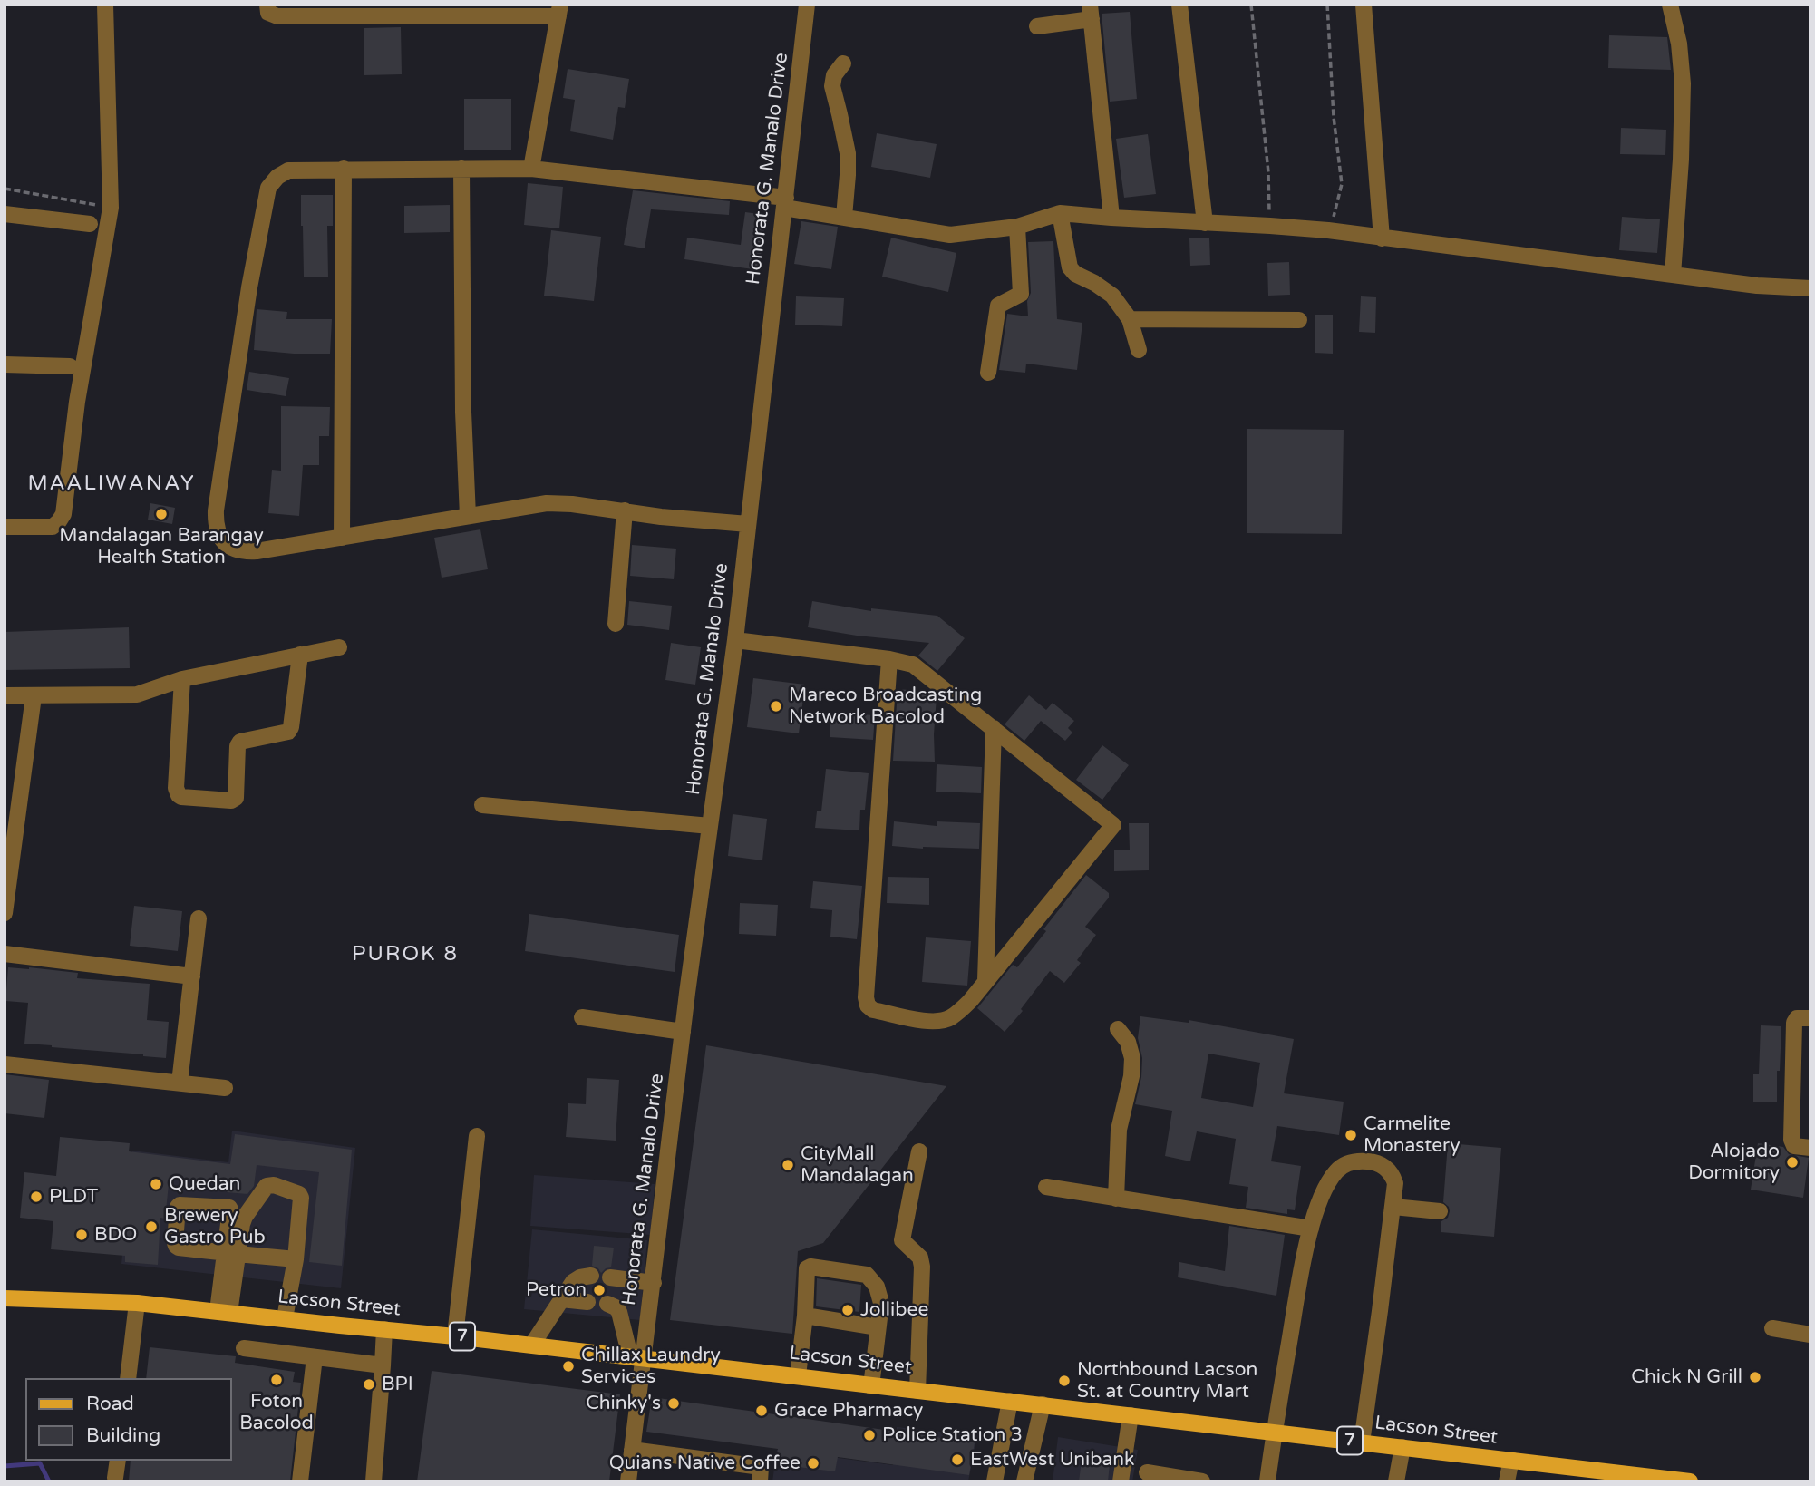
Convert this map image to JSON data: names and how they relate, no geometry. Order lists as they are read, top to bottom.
{
  "streets": {
    "main road": ["Lacson Street", "7"],
    "street": ["Honorata G. Manalo Drive"]
  },
  "crossings": [
    ["Honorata G. Manalo Drive", "Lacson Street"]
  ],
  "districts": ["MAALIWANAY", "PUROK 8"],
  "places": [
    "Mandalagan Barangay Health Station",
    "Mareco Broadcasting Network Bacolod",
    "Carmelite Monastery",
    "Alojado Dormitory",
    "CityMall Mandalagan",
    "Quedan",
    "PLDT",
    "Brewery Gastro Pub",
    "BDO",
    "Petron",
    "Jollibee",
    "Chillax Laundry Services",
    "Chick N Grill",
    "Foton Bacolod",
    "Northbound Lacson St. at Country Mart",
    "BPI",
    "Chinky's",
    "Grace Pharmacy",
    "Police Station 3",
    "EastWest Unibank",
    "Quians Native Coffee"
  ],
  "legend": ["Road", "Building"]
}
